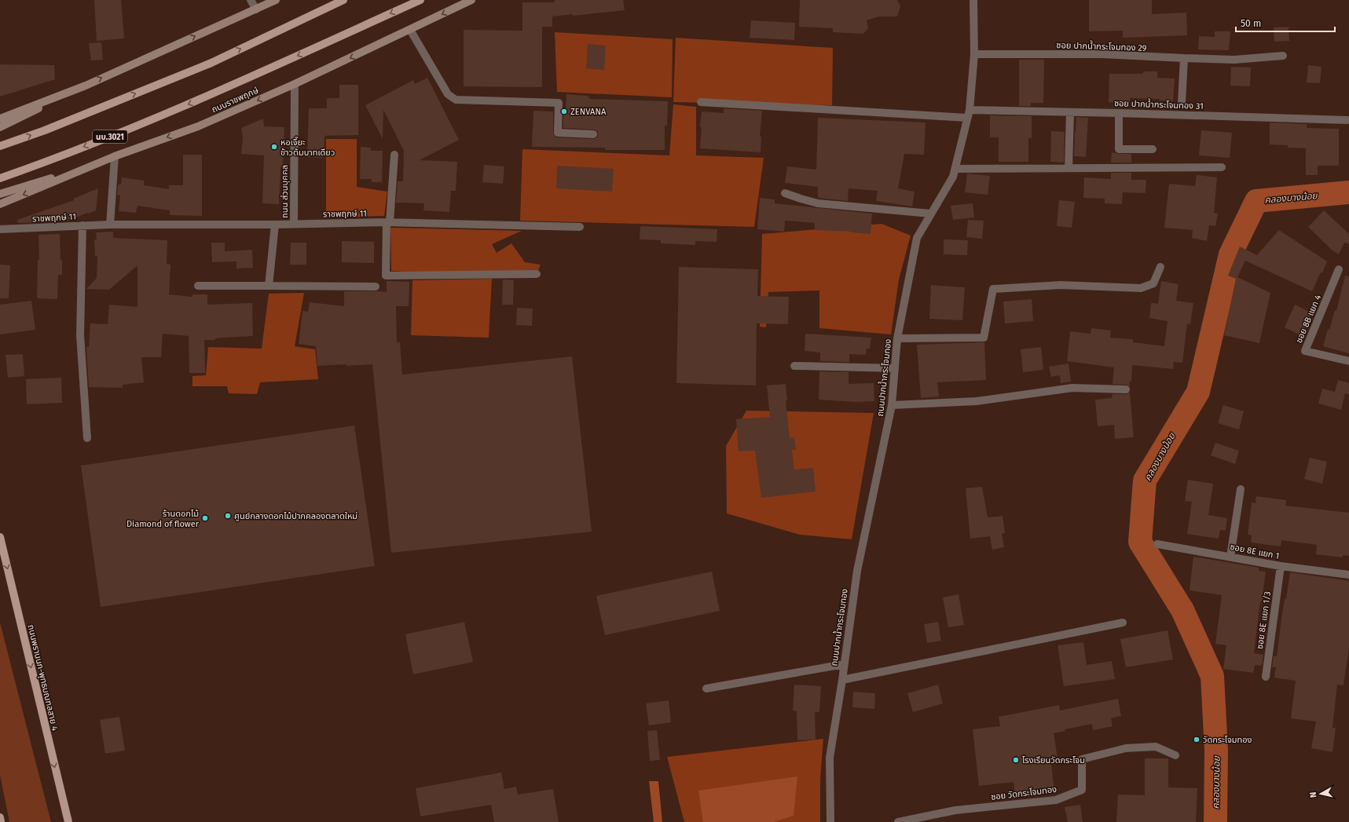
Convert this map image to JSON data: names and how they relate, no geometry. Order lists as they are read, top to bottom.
{
  "streets": {
    "main road": ["ถนนราชพฤกษ์", "นบ.3021", "ถนนพรานนก-พุทธมณฑลสาย 4"],
    "street": [
      "ซอย ปากน้ำกระโจมทอง 29",
      "ซอย ปากน้ำกระโจมทอง 31",
      "ถนน ส่วนบุคคล",
      "ราชพฤกษ์ 11",
      "ซอย 8B แยก 4",
      "ถนนปากน้ำกระโจมทอง",
      "ซอย 8E แยก 1",
      "ซอย 8E แยก 1/3",
      "ซอย วัดกระโจมทอง"
    ]
  },
  "crossings": [
    ["ซอย ปากน้ำกระโจมทอง 29", "ถนนปากน้ำกระโจมทอง"],
    ["ถนนราชพฤกษ์", "ถนน ส่วนบุคคล"],
    ["ซอย ปากน้ำกระโจมทอง 31", "ถนนปากน้ำกระโจมทอง"],
    ["ถนน ส่วนบุคคล", "ราชพฤกษ์ 11"],
    ["ซอย 8E แยก 1", "ซอย 8E แยก 1/3"]
  ],
  "one_way": ["ถนนพรานนก-พุทธมณฑลสาย 4"],
  "water": ["คลองบางน้อย"],
  "places": [
    "ZENVANA",
    "หอเจี๊ยะ ข้าวต้มบาทเดียว",
    "ศูนย์กลางดอกไม้ปากคลองตลาดใหม่",
    "ร้านดอกไม้ Diamond of flower",
    "วัดกระโจมทอง",
    "โรงเรียนวัดกระโจม"
  ],
  "scale_bar": "50 m",
  "north": "left"
}
